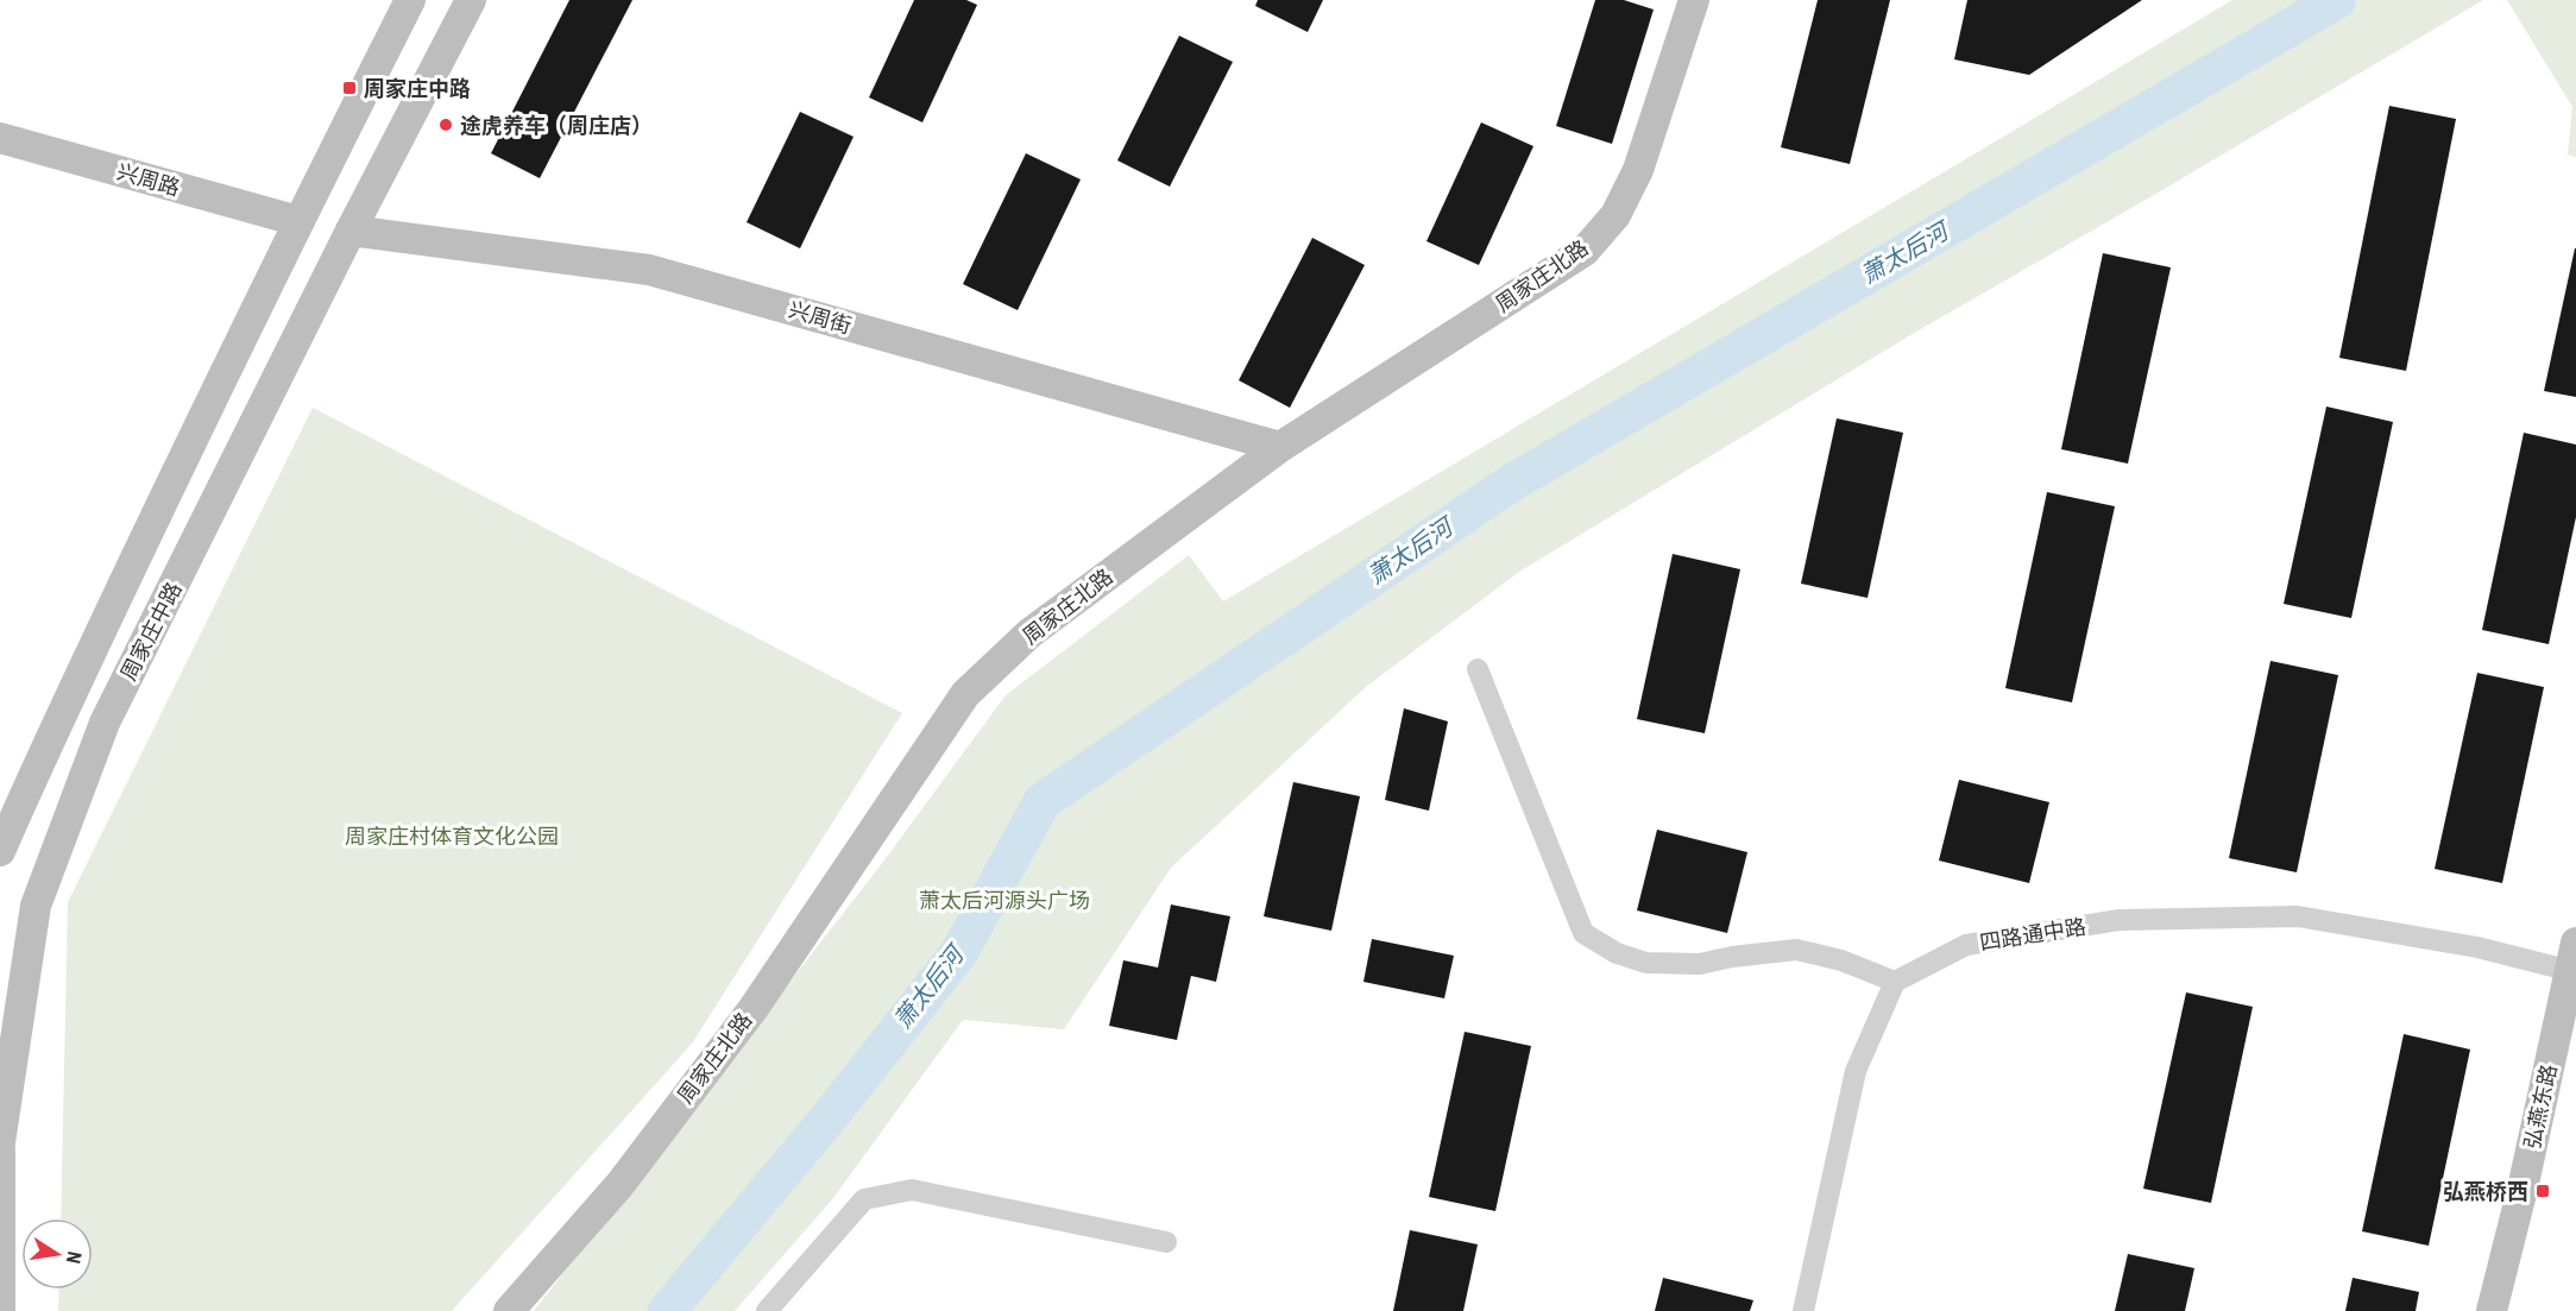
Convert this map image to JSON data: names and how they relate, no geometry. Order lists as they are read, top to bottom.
{
  "streets": {
    "street": [
      "兴周路",
      "周家庄北路",
      "兴周街",
      "周家庄中路",
      "四路通中路",
      "弘燕东路"
    ]
  },
  "crossings": [
    ["兴周路", "周家庄中路"],
    ["周家庄北路", "兴周街"],
    ["兴周街", "周家庄中路"],
    ["四路通中路", "弘燕东路"]
  ],
  "water": ["萧太后河"],
  "parks": ["周家庄村体育文化公园", "萧太后河源头广场"],
  "places": {
    "transit": ["周家庄中路", "弘燕桥西"],
    "other": ["途虎养车（周庄店）"]
  },
  "north": "right"
}
